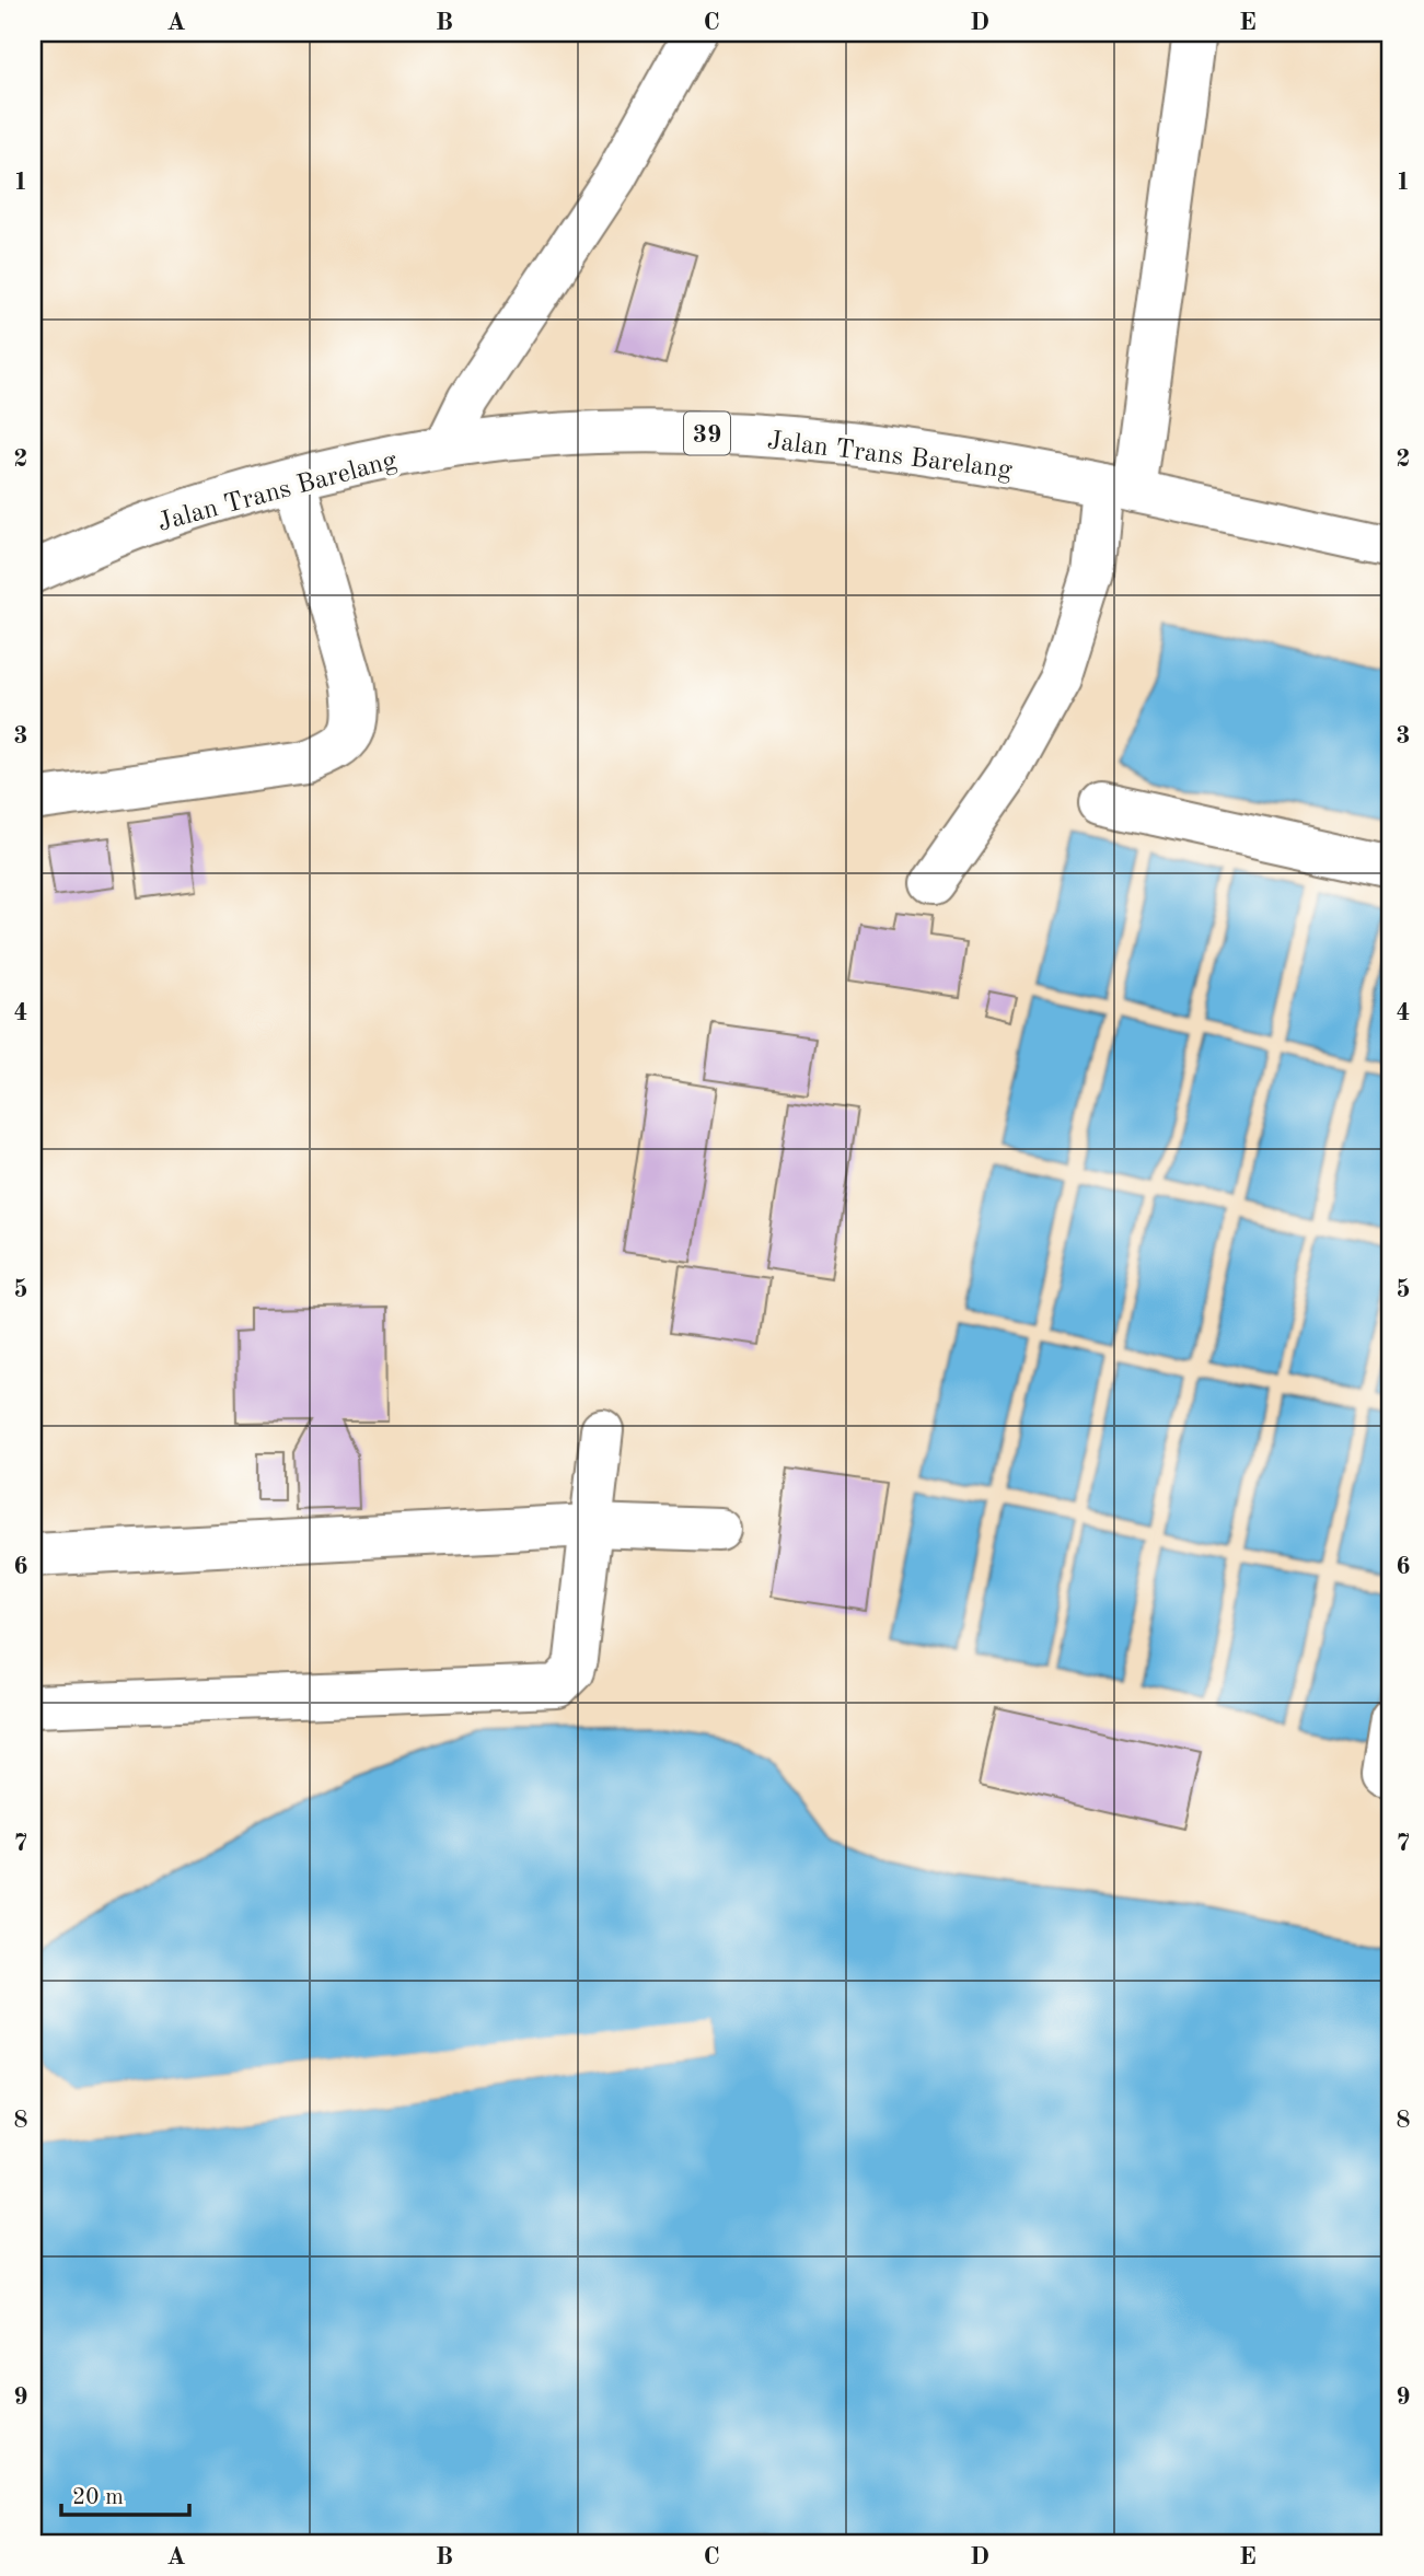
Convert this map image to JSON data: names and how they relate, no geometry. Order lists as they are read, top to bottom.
{
  "streets": {
    "main road": ["39", "Jalan Trans Barelang"]
  },
  "scale_bar": "20 m",
  "grid": {
    "columns": [
      "A",
      "B",
      "C",
      "D",
      "E"
    ],
    "rows": [
      "1",
      "2",
      "3",
      "4",
      "5",
      "6",
      "7",
      "8",
      "9"
    ]
  }
}
